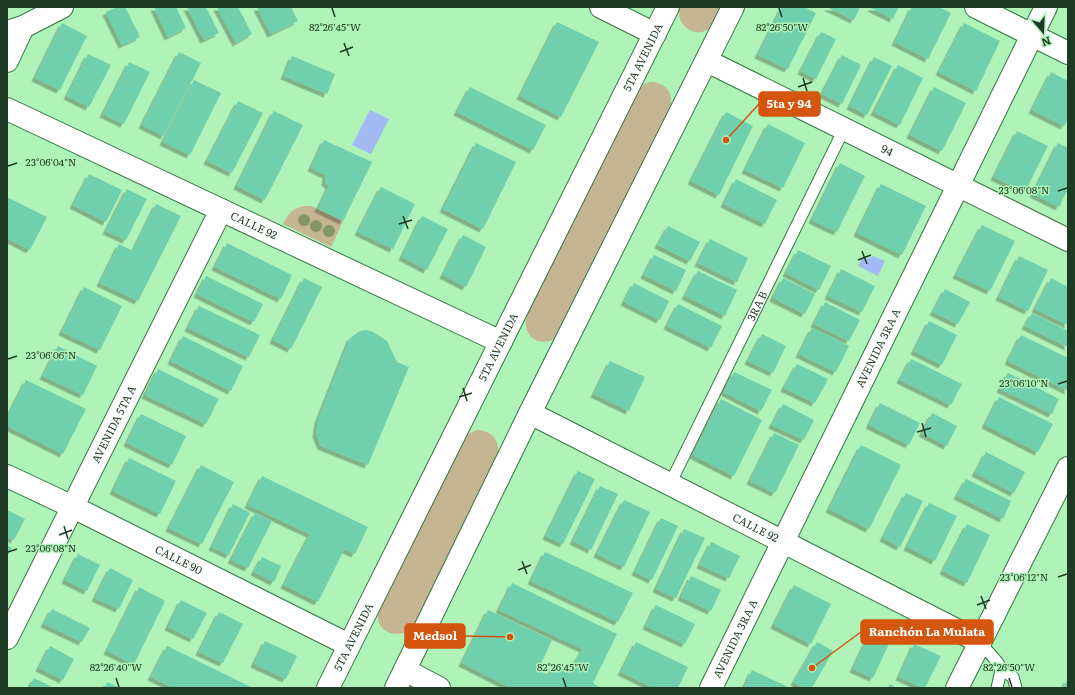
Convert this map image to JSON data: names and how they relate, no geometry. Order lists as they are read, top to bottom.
{
  "streets": {
    "main road": [
      "5TA AVENIDA",
      "94",
      "CALLE 92",
      "AVENIDA 3RA A",
      "AVENIDA 5TA A",
      "CALLE 90"
    ],
    "lane": ["3RA B"]
  },
  "crossings": [
    ["5TA AVENIDA", "CALLE 92"],
    ["5TA AVENIDA", "CALLE 90"],
    ["94", "3RA B"],
    ["94", "AVENIDA 3RA A"],
    ["CALLE 92", "3RA B"],
    ["CALLE 92", "AVENIDA 3RA A"],
    ["CALLE 92", "AVENIDA 5TA A"],
    ["AVENIDA 5TA A", "CALLE 90"]
  ],
  "places": ["5ta y 94", "Medsol", "Ranchón La Mulata"],
  "north": "bottom",
  "coordinates": [
    "82°26'45\"W",
    "82°26'50\"W",
    "23°06'04\"N",
    "23°06'08\"N",
    "23°06'06\"N",
    "23°06'10\"N",
    "23°06'12\"N",
    "82°26'40\"W"
  ]
}
